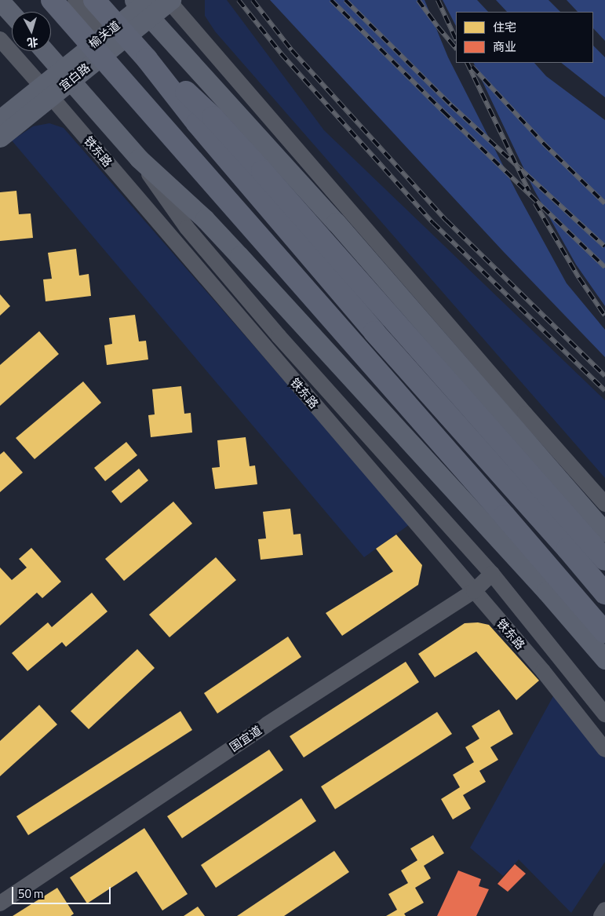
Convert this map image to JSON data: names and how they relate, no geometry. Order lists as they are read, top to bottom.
{
  "streets": {
    "main road": ["榆关道", "宜白路", "铁东路"],
    "street": ["国宜道"]
  },
  "crossings": [
    ["榆关道", "宜白路"],
    ["榆关道", "铁东路"],
    ["宜白路", "铁东路"],
    ["铁东路", "国宜道"]
  ],
  "legend": ["住宅", "商业"],
  "scale_bar": "50 m",
  "north": "bottom"
}
